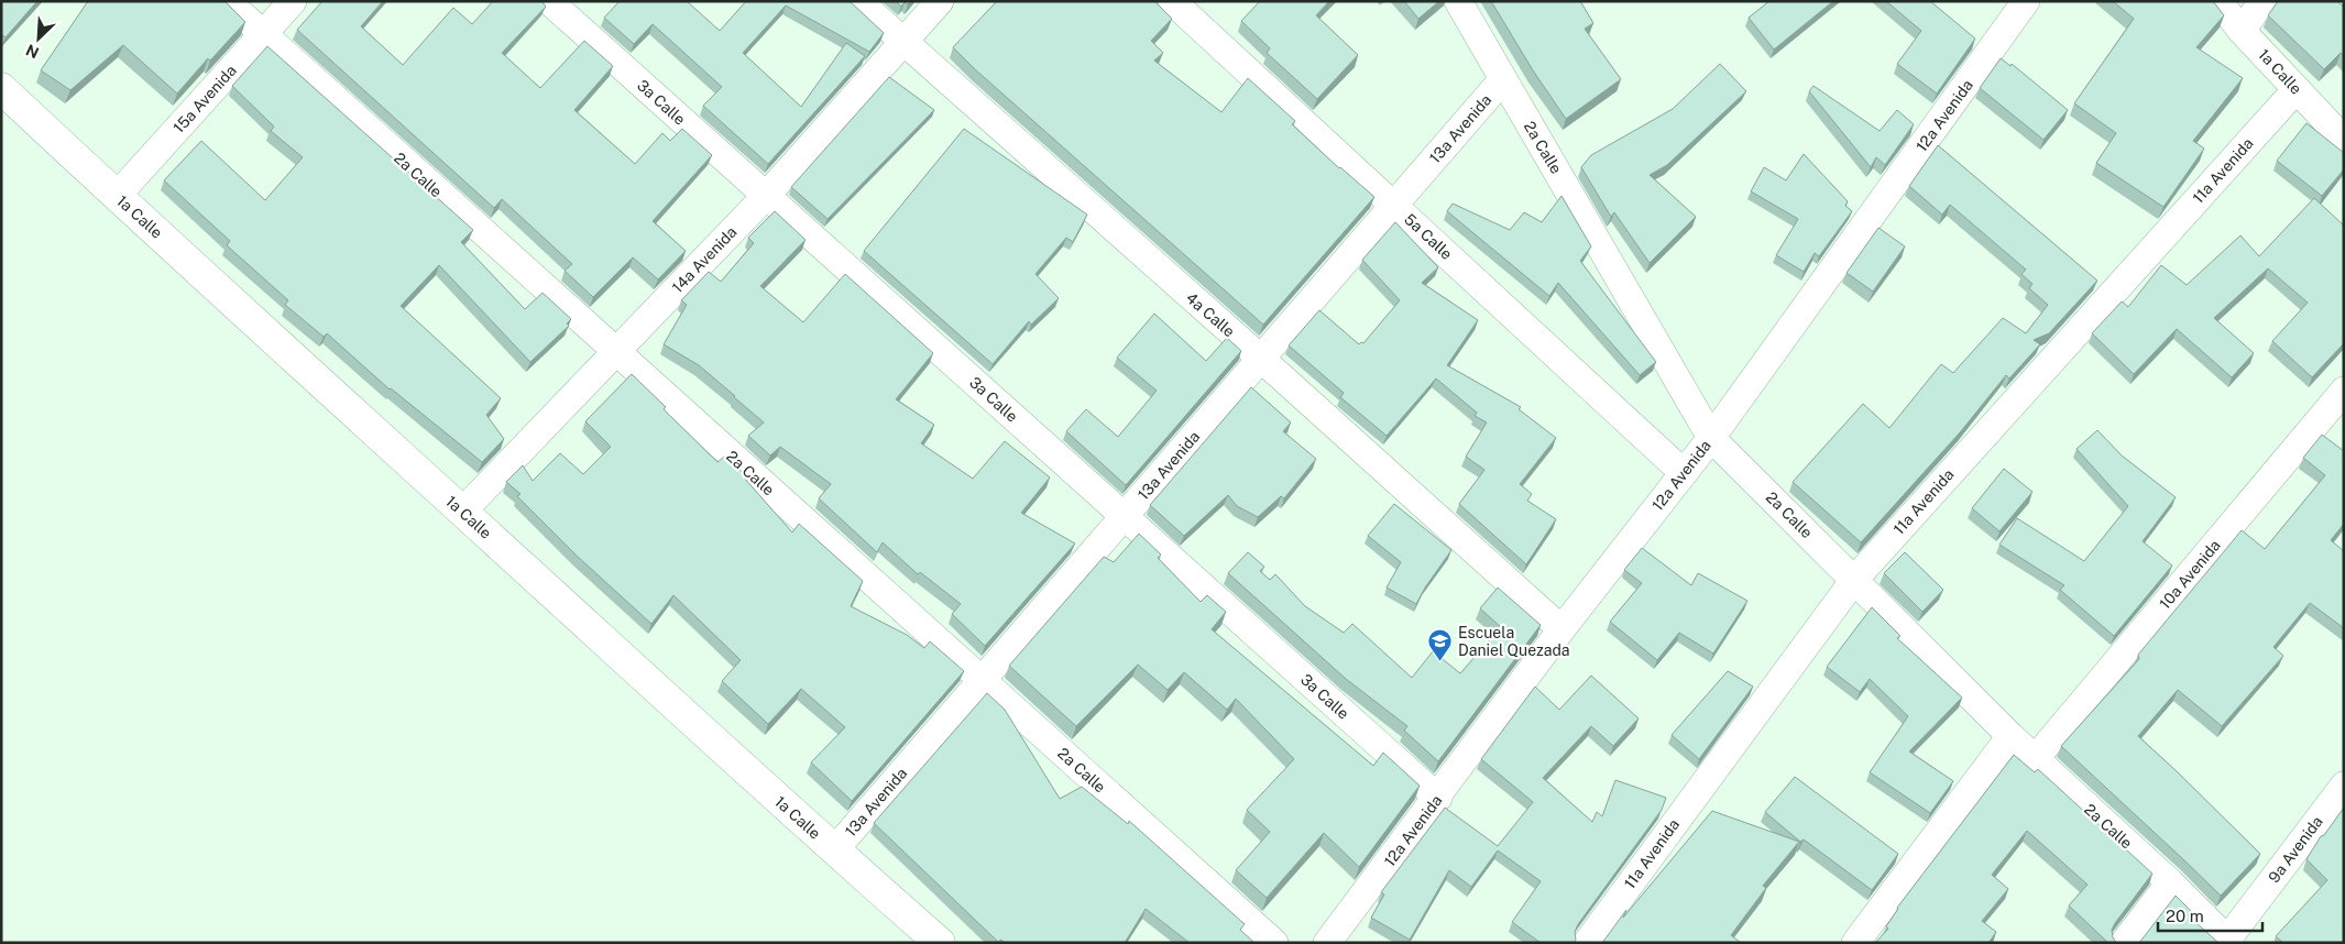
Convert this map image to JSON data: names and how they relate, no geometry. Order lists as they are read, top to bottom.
{
  "streets": {
    "street": [
      "1a Calle",
      "15a Avenida",
      "3a Calle",
      "12a Avenida",
      "13a Avenida",
      "2a Calle",
      "11a Avenida",
      "5a Calle",
      "14a Avenida",
      "4a Calle",
      "10a Avenida",
      "9a Avenida"
    ]
  },
  "crossings": [
    ["1a Calle", "15a Avenida"],
    ["1a Calle", "13a Avenida"],
    ["1a Calle", "11a Avenida"],
    ["1a Calle", "14a Avenida"],
    ["15a Avenida", "2a Calle"],
    ["3a Calle", "12a Avenida"],
    ["3a Calle", "13a Avenida"],
    ["3a Calle", "14a Avenida"],
    ["12a Avenida", "2a Calle"],
    ["12a Avenida", "5a Calle"],
    ["12a Avenida", "4a Calle"],
    ["13a Avenida", "2a Calle"],
    ["13a Avenida", "5a Calle"],
    ["13a Avenida", "4a Calle"],
    ["2a Calle", "11a Avenida"],
    ["2a Calle", "14a Avenida"],
    ["2a Calle", "10a Avenida"],
    ["2a Calle", "9a Avenida"],
    ["14a Avenida", "4a Calle"]
  ],
  "places": {
    "school or university": ["Escuela Daniel Quezada"]
  },
  "scale_bar": "20 m",
  "north": "bottom left"
}
